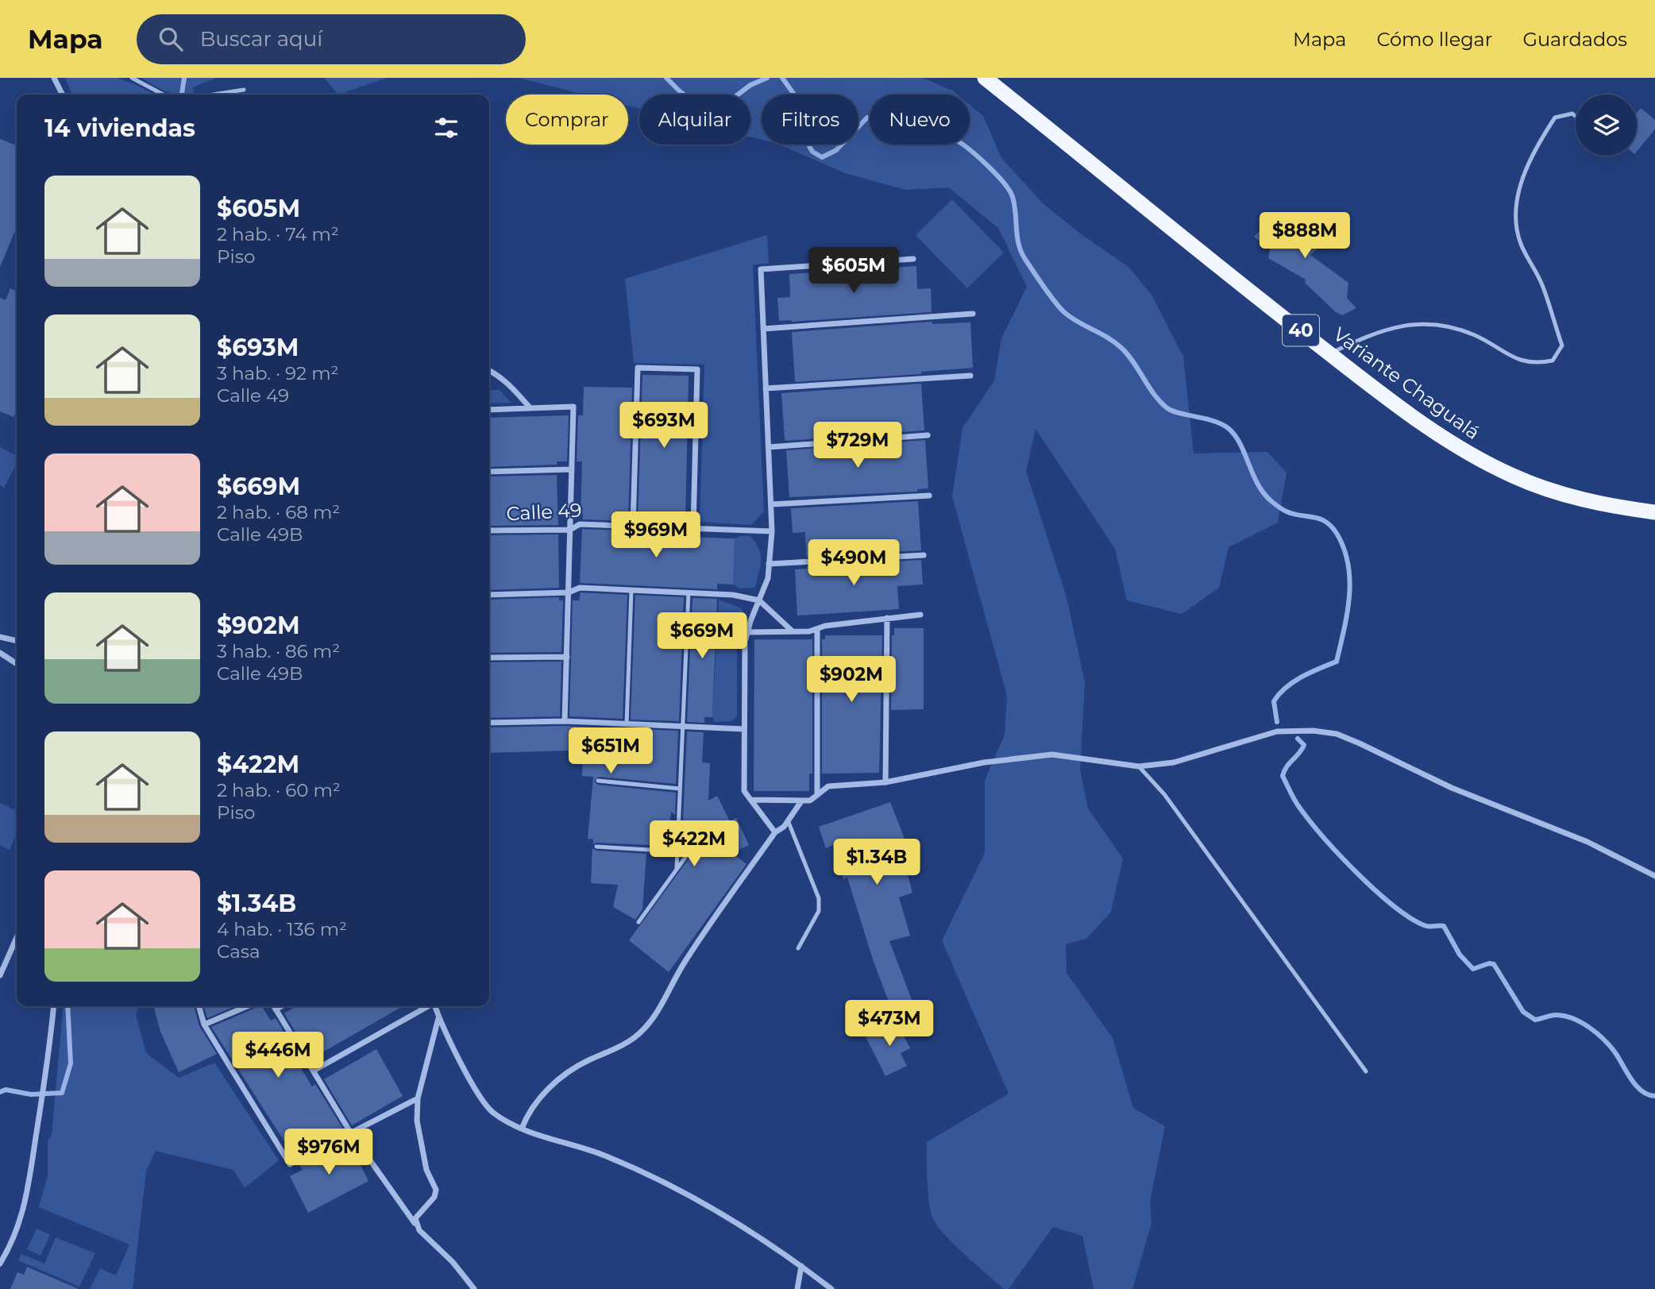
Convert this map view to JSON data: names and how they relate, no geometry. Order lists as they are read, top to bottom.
{
  "streets": {
    "highway": ["40", "Variante Chagualá"],
    "street": ["Calle 49"]
  },
  "page": {
    "header": "Mapa",
    "search": "Buscar aquí",
    "nav": ["Mapa", "Cómo llegar", "Guardados"],
    "chip": [
      "Comprar",
      "Alquilar",
      "Filtros",
      "Nuevo"
    ],
    "heading": "14 viviendas",
    "list": [
      {
        "name": "$605M",
        "note": "2 hab. · 74 m² · Piso"
      },
      {
        "name": "$693M",
        "note": "3 hab. · 92 m² · Calle 49"
      },
      {
        "name": "$669M",
        "note": "2 hab. · 68 m² · Calle 49B"
      },
      {
        "name": "$902M",
        "note": "3 hab. · 86 m² · Calle 49B"
      },
      {
        "name": "$422M",
        "note": "2 hab. · 60 m² · Piso"
      },
      {
        "name": "$1.34B",
        "note": "4 hab. · 136 m² · Casa"
      }
    ],
    "price": [
      "$888M",
      "$605M",
      "$693M",
      "$729M",
      "$969M",
      "$490M",
      "$669M",
      "$902M",
      "$651M",
      "$422M",
      "$1.34B",
      "$473M",
      "$446M",
      "$976M"
    ]
  }
}
